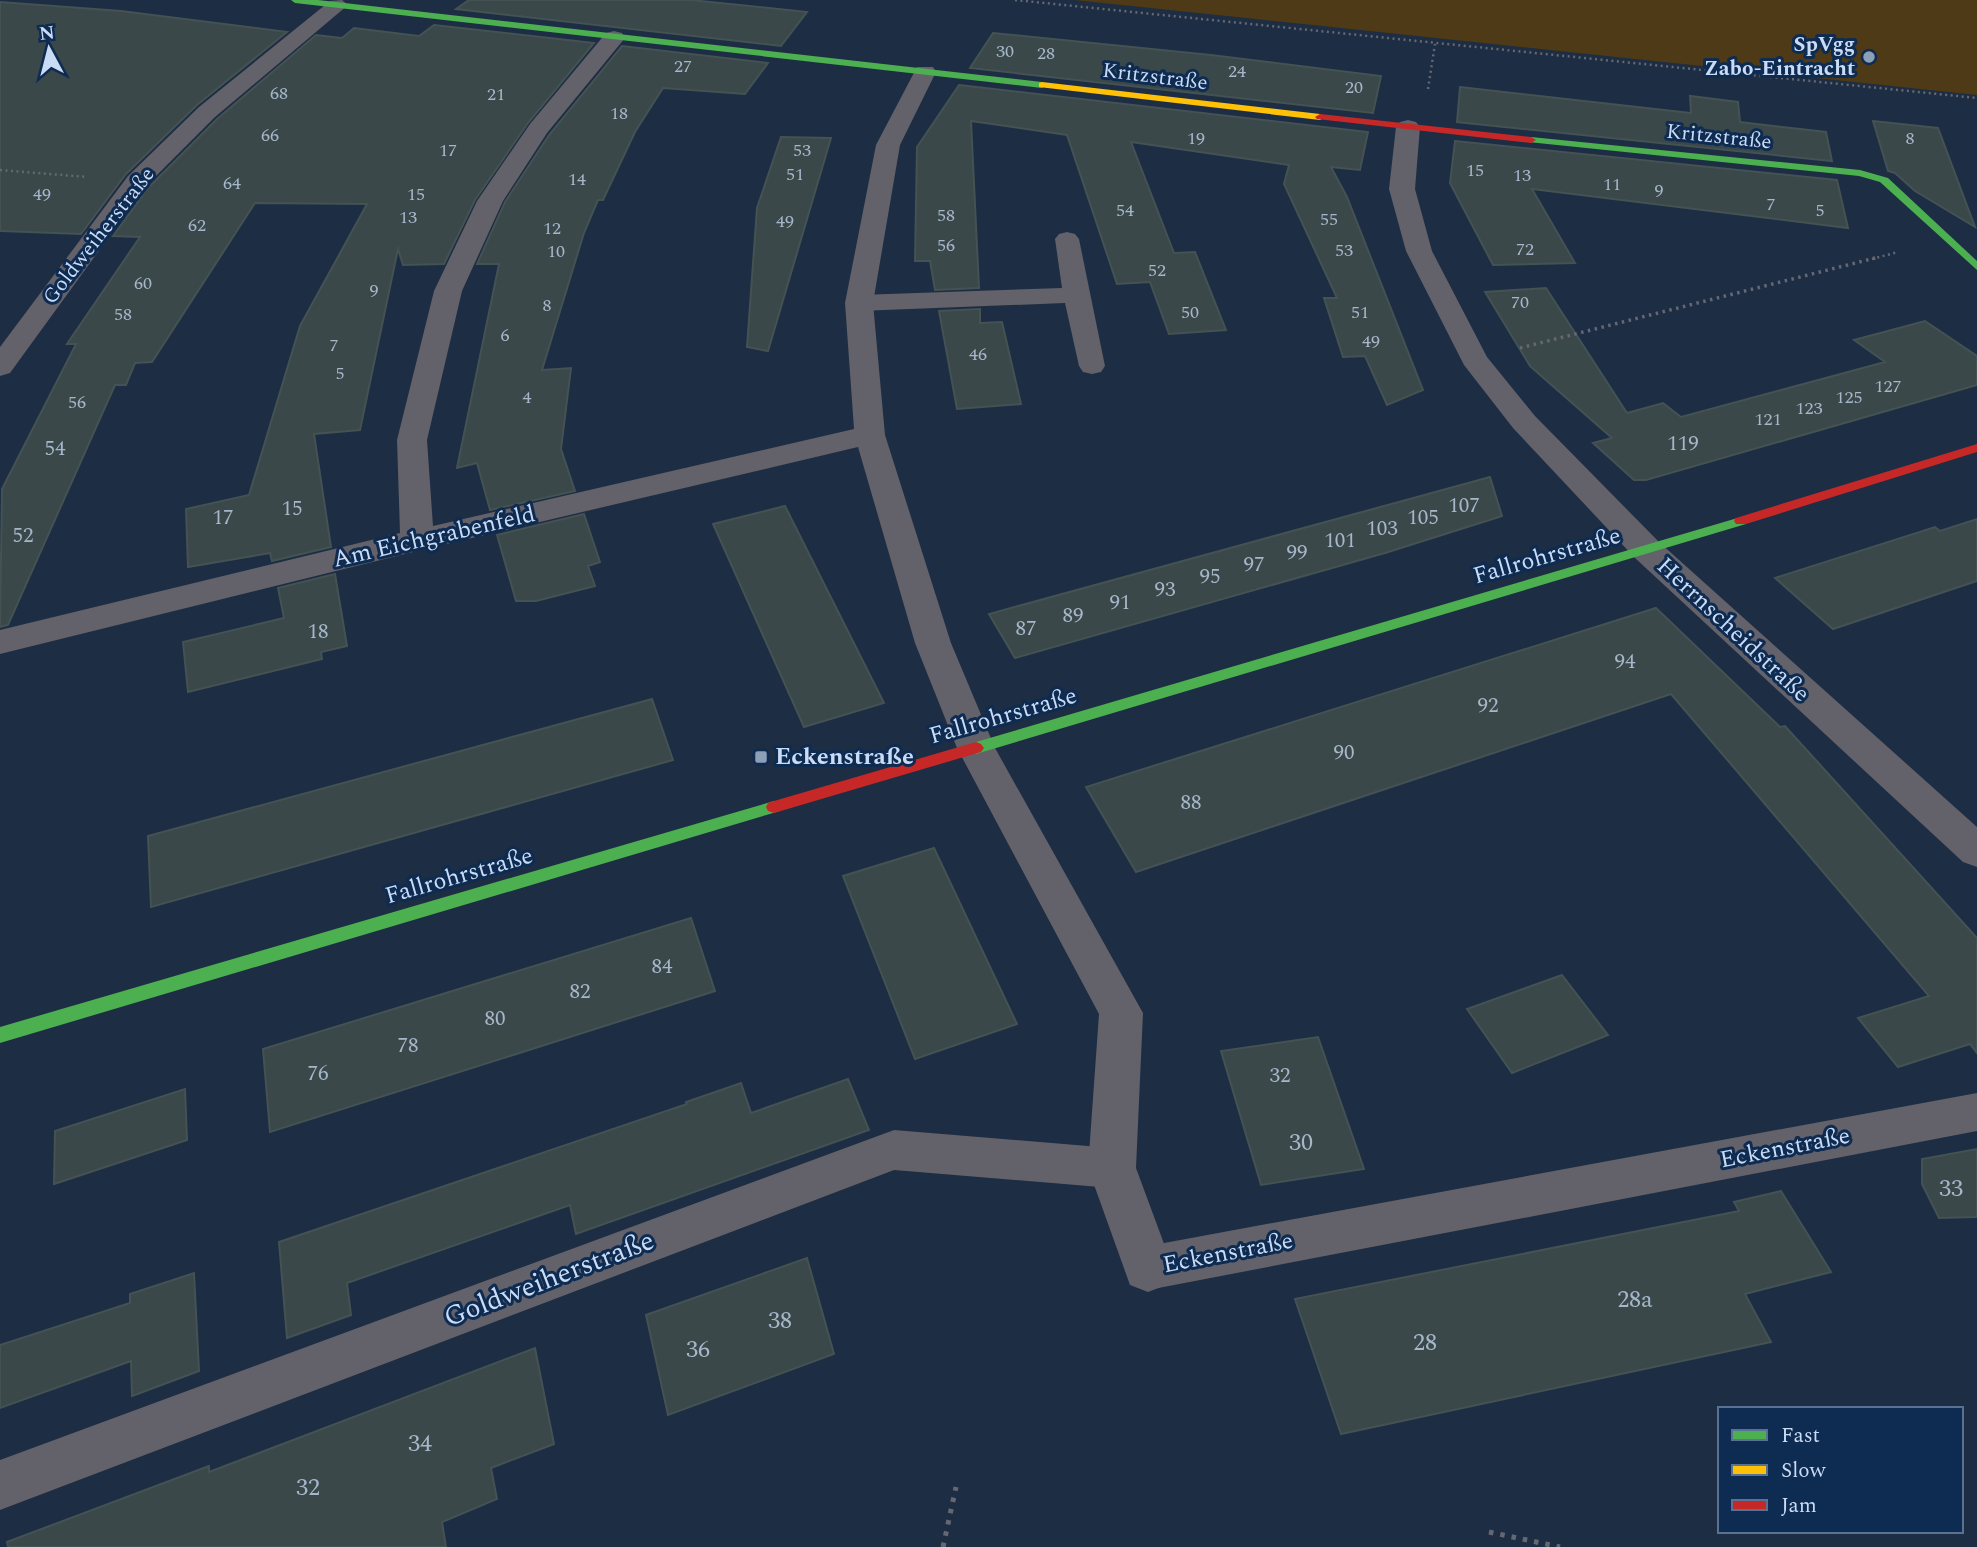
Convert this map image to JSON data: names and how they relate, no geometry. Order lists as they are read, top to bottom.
{
  "streets": {
    "street": [
      "Kritzstraße",
      "Goldweiherstraße",
      "Am Eichgrabenfeld",
      "Fallrohrstraße",
      "Herrnscheidstraße",
      "Eckenstraße"
    ]
  },
  "crossings": [
    ["Kritzstraße", "Goldweiherstraße"],
    ["Kritzstraße", "Herrnscheidstraße"],
    ["Kritzstraße", "Eckenstraße"],
    ["Goldweiherstraße", "Eckenstraße"],
    ["Am Eichgrabenfeld", "Eckenstraße"],
    ["Fallrohrstraße", "Herrnscheidstraße"],
    ["Fallrohrstraße", "Eckenstraße"]
  ],
  "places": {
    "other": ["SpVgg Zabo-Eintracht"],
    "transit": ["Eckenstraße"]
  },
  "house_numbers": [
    "30",
    "28",
    "27",
    "24",
    "20",
    "68",
    "21",
    "18",
    "66",
    "19",
    "8",
    "17",
    "53",
    "15",
    "51",
    "13",
    "14",
    "64",
    "11",
    "9",
    "49",
    "15",
    "7",
    "54",
    "5",
    "58",
    "13",
    "55",
    "49",
    "62",
    "12",
    "56",
    "72",
    "53",
    "10",
    "52",
    "60",
    "9",
    "70",
    "8",
    "50",
    "51",
    "58",
    "6",
    "49",
    "7",
    "46",
    "5",
    "127",
    "4",
    "125",
    "56",
    "123",
    "121",
    "119",
    "54",
    "107",
    "15",
    "17",
    "105",
    "103",
    "52",
    "101",
    "99",
    "97",
    "95",
    "93",
    "91",
    "89",
    "87",
    "18",
    "94",
    "92",
    "90",
    "88",
    "84",
    "82",
    "80",
    "78",
    "76",
    "32",
    "30",
    "33",
    "28a",
    "38",
    "28",
    "36",
    "34",
    "32"
  ],
  "legend": ["Fast", "Slow", "Jam"],
  "north": "top"
}
